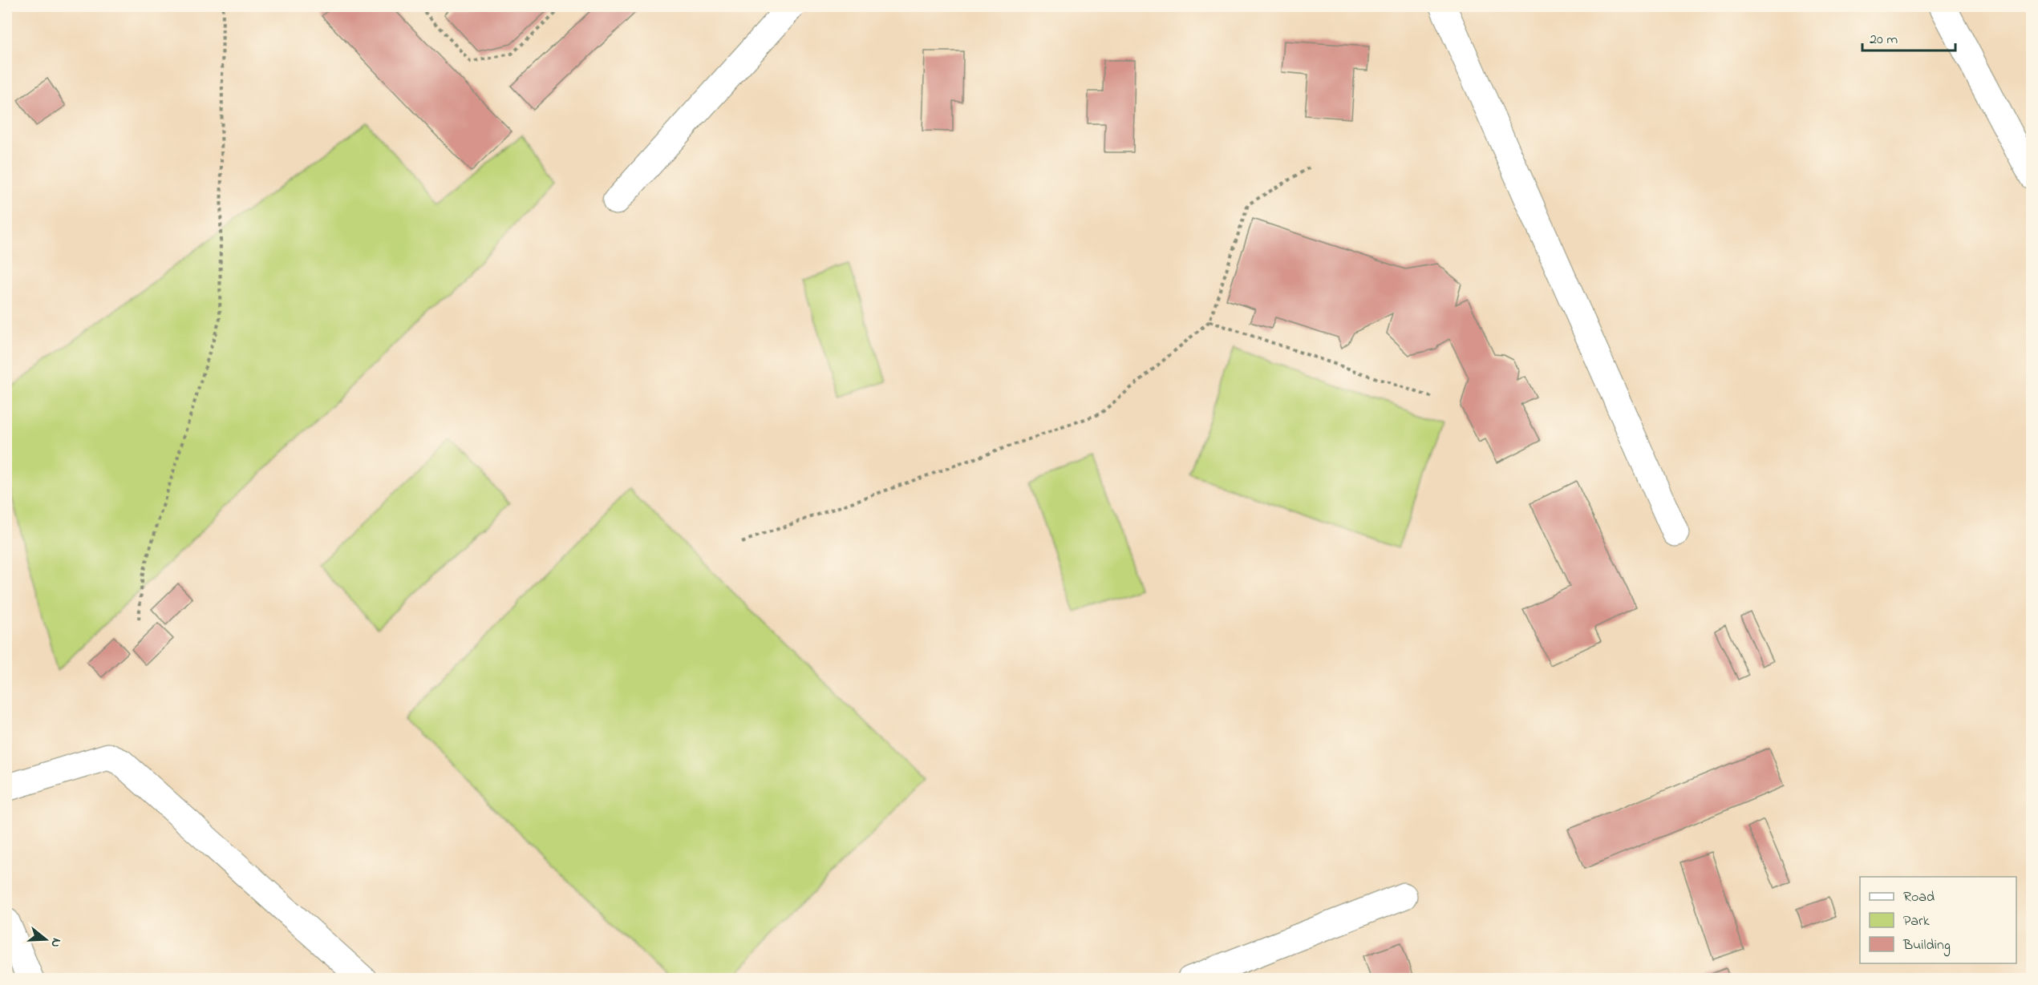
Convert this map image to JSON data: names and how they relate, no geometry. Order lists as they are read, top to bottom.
{
  "legend": ["Road", "Park", "Building"],
  "scale_bar": "20 m",
  "north": "right"
}
